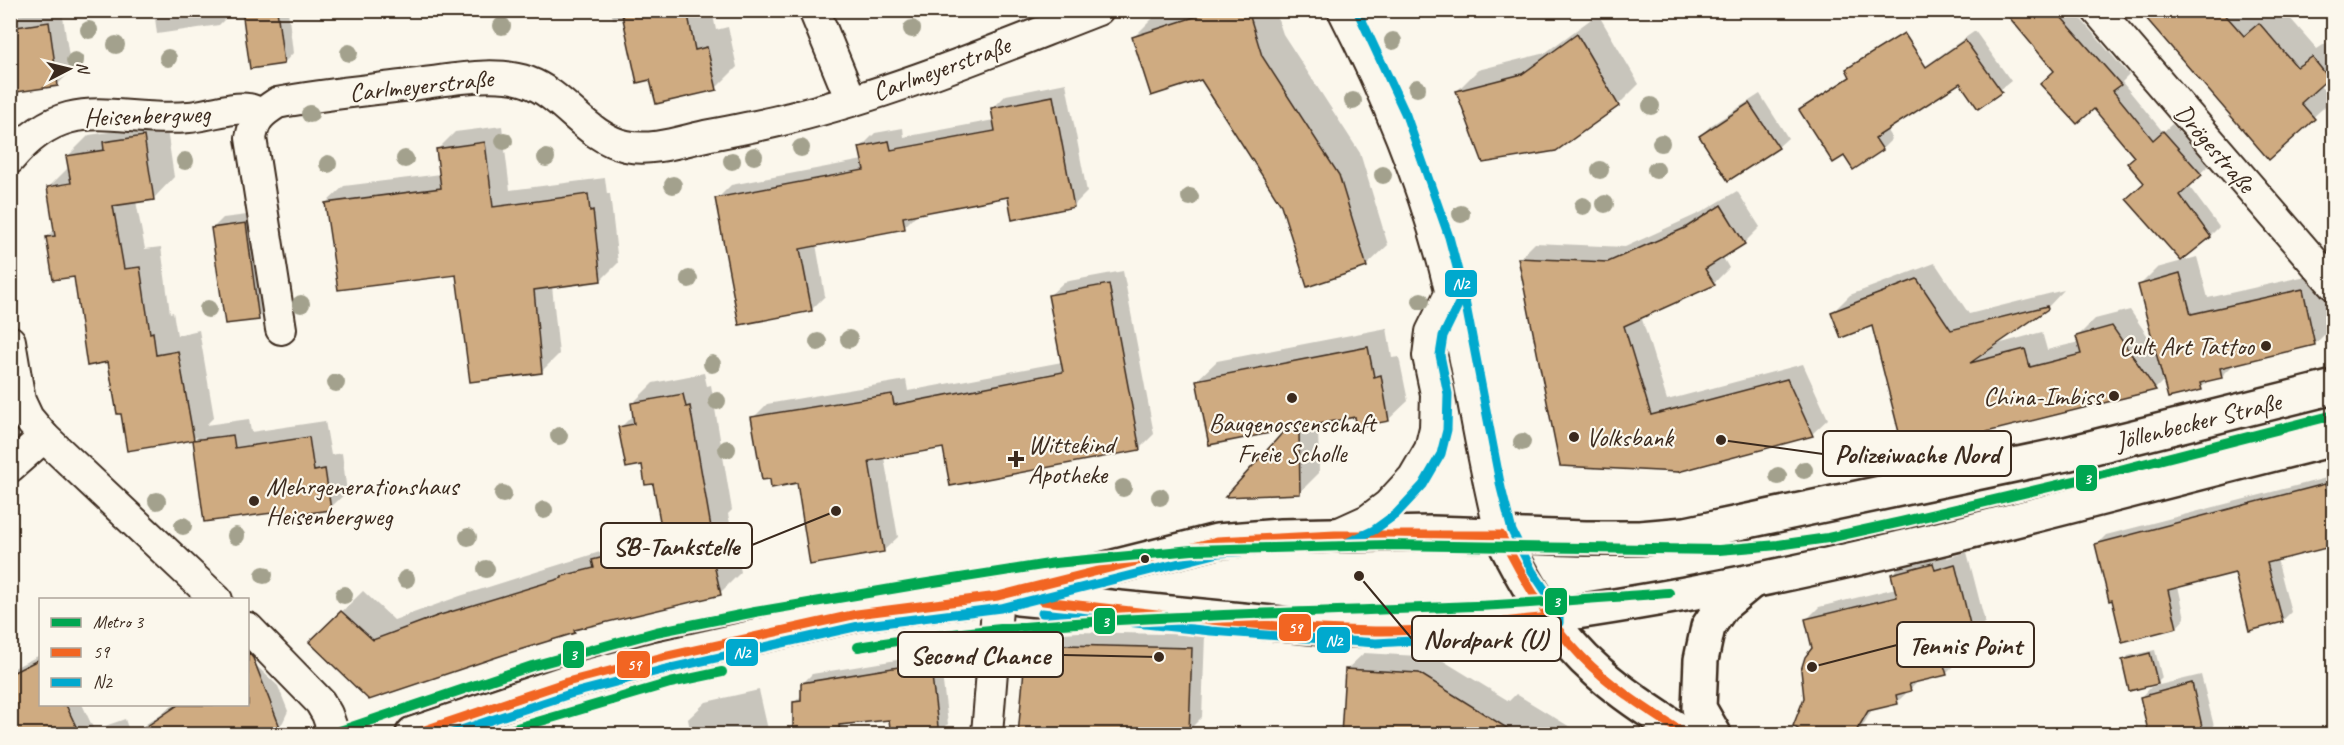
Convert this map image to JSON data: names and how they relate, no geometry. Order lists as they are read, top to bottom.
{
  "streets": {
    "main road": ["Jöllenbecker Straße"],
    "street": ["Carlmeyerstraße", "Heisenbergweg", "Drögestraße"]
  },
  "crossings": [
    ["Carlmeyerstraße", "Heisenbergweg"]
  ],
  "places": {
    "other": [
      "Cult Art Tattoo",
      "China-Imbiss",
      "Baugenossenschaft Freie Scholle",
      "Volksbank",
      "Polizeiwache Nord",
      "Mehrgenerationshaus Heisenbergweg",
      "SB-Tankstelle",
      "Nordpark (U)",
      "Second Chance",
      "Tennis Point"
    ],
    "health": ["Wittekind Apotheke"]
  },
  "lines": ["transit line N2", "metro line 3", "transit line 59"],
  "legend": ["Metro 3", "59", "N2"],
  "north": "right"
}
